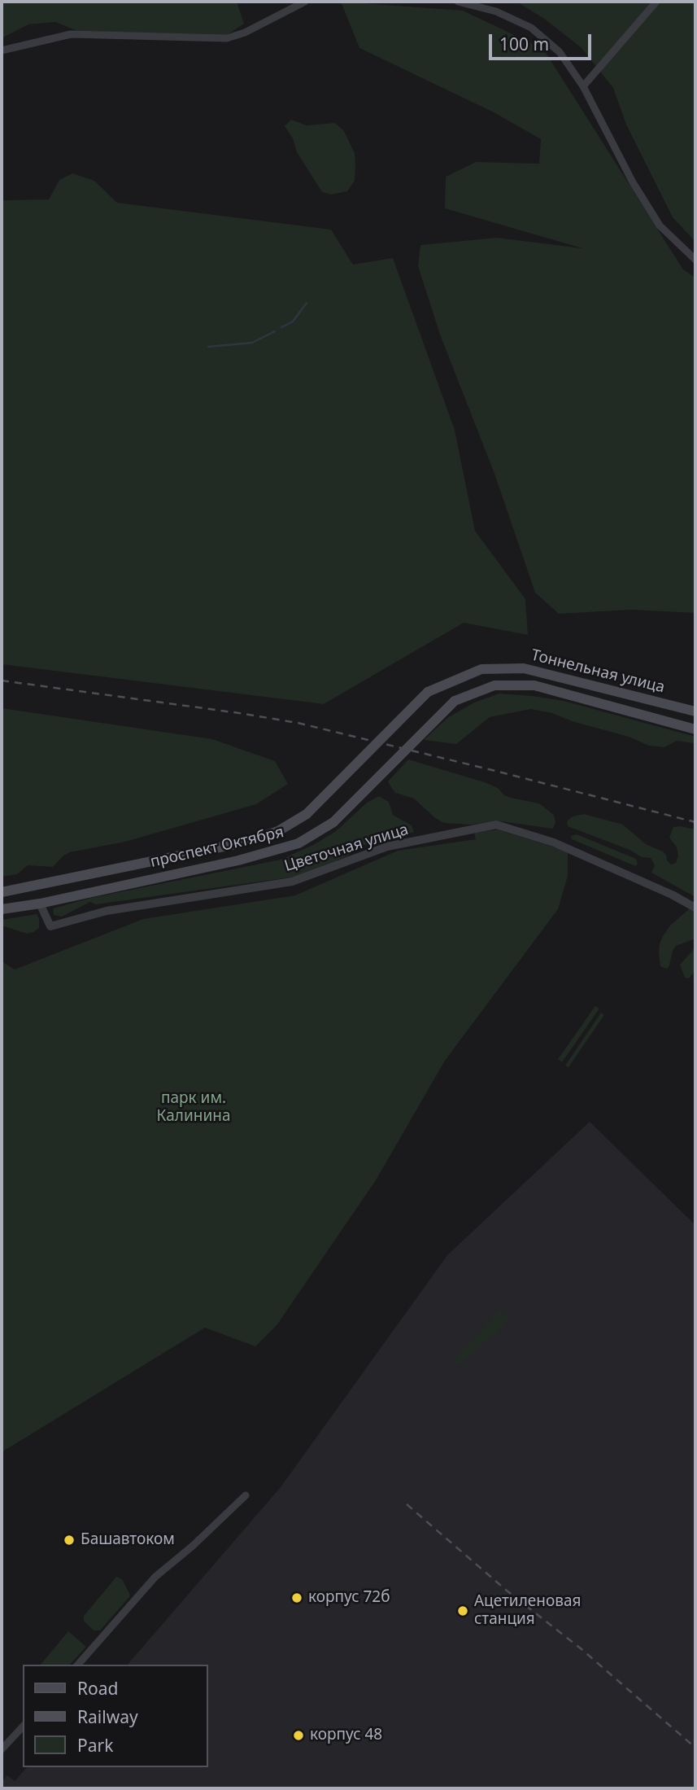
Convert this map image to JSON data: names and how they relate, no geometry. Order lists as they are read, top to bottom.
{
  "streets": {
    "main road": ["Тоннельная улица", "проспект Октября"],
    "street": ["Цветочная улица"]
  },
  "crossings": [
    ["Тоннельная улица", "проспект Октября"],
    ["проспект Октября", "Цветочная улица"]
  ],
  "parks": ["парк им. Калинина"],
  "places": [
    "Башавтоком",
    "корпус 72б",
    "Ацетиленовая станция",
    "корпус 48"
  ],
  "legend": ["Road", "Railway", "Park"],
  "scale_bar": "100 m"
}
